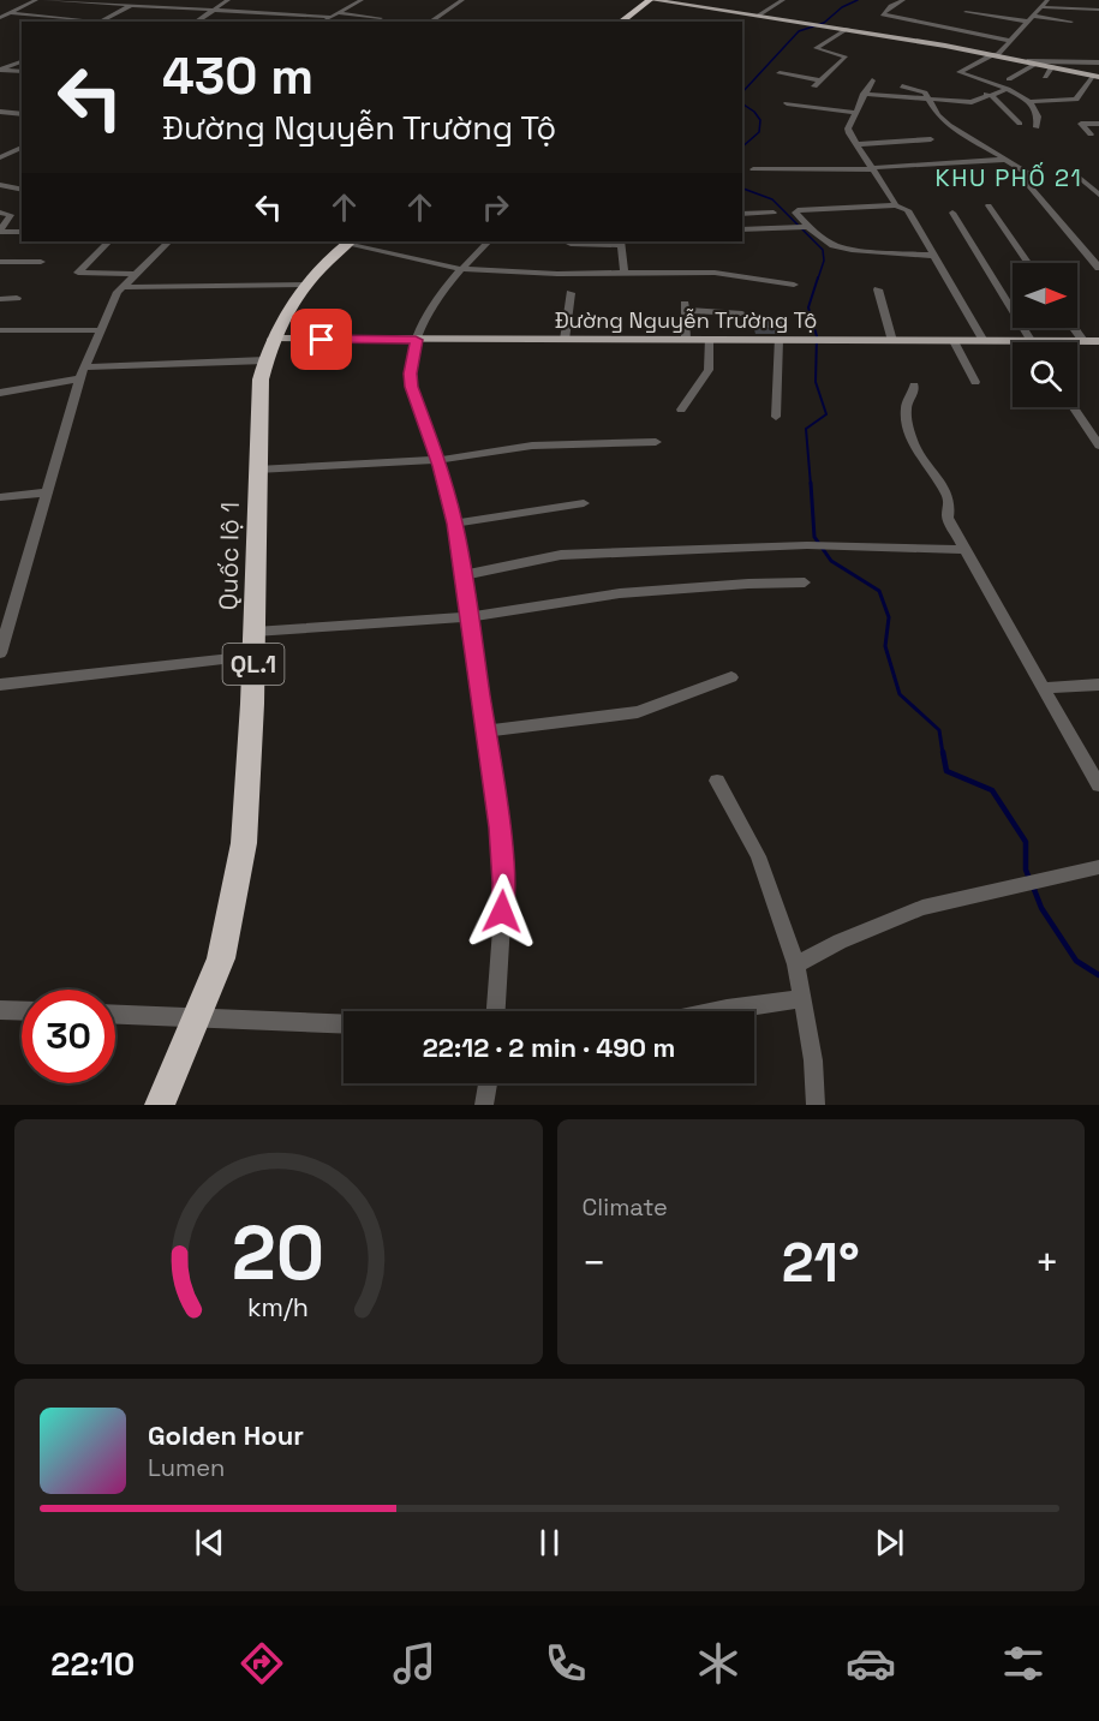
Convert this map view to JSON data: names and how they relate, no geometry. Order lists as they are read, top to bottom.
{
  "streets": {
    "highway": ["Quốc lộ 1", "QL.1"],
    "main road": ["Đường Nguyễn Trường Tộ"]
  },
  "crossings": [
    ["Đường Nguyễn Trường Tộ", "Quốc lộ 1"]
  ],
  "districts": ["KHU PHỐ 21"],
  "north": "right",
  "page": {
    "turn": ["430 m", "Đường Nguyễn Trường Tộ"],
    "limit": "30",
    "trip": "22:12 · 2 min · 490 m",
    "tile": "Climate",
    "heat": ["−", "21°", "+"],
    "song": ["Golden Hour", "Lumen"],
    "tabs": "22:10",
    "gauge": ["20", "km/h"]
  }
}
